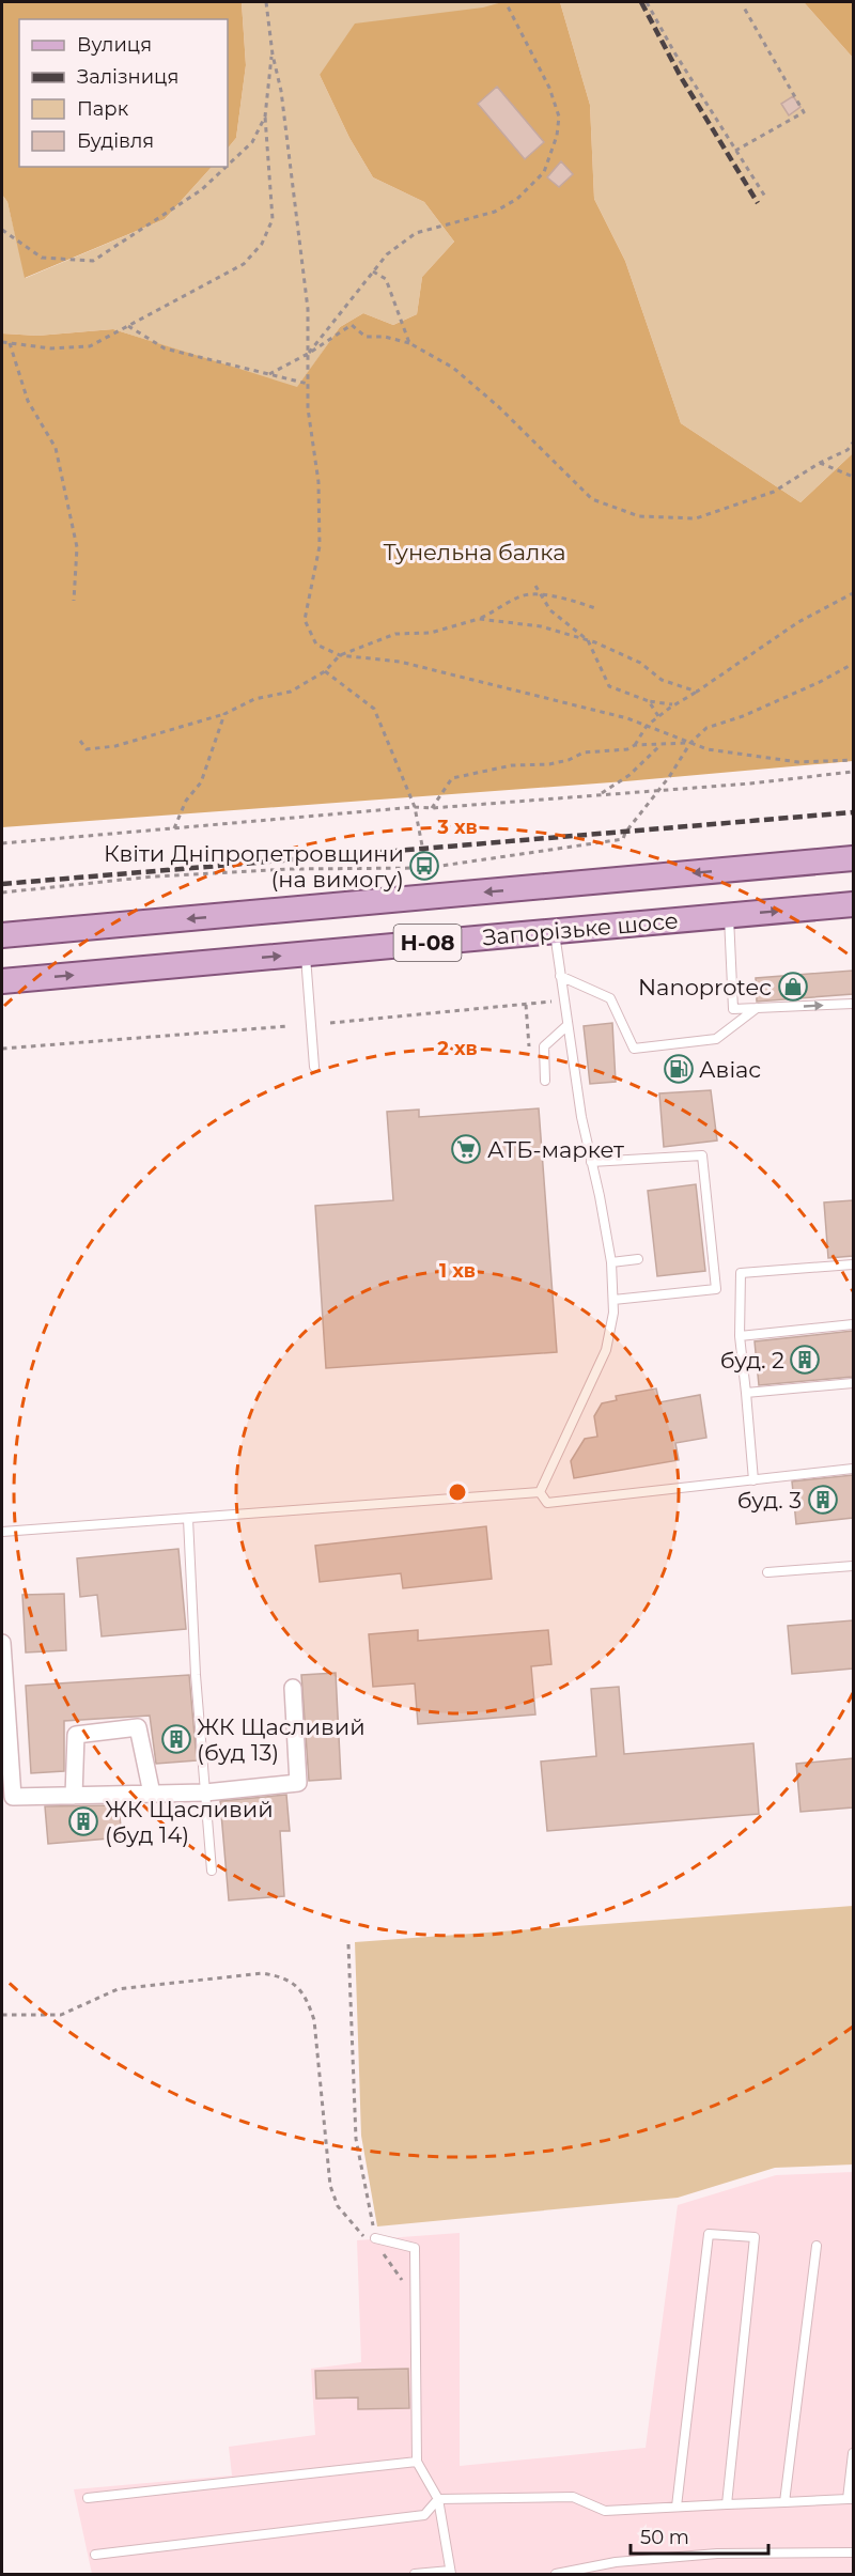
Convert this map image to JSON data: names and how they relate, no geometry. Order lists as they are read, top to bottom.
{
  "streets": {
    "main road": ["Запорізьке шосе", "Н-08"]
  },
  "parks": ["Тунельна балка"],
  "places": {
    "bus stop": ["Квіти Дніпропетровщини (на вимогу)"],
    "shop": ["Nanoprotec"],
    "fuel station": ["Авіас"],
    "supermarket": ["АТБ-маркет"],
    "building": [
      "буд. 2",
      "буд. 3",
      "ЖК Щасливий (буд 13)",
      "ЖК Щасливий (буд 14)"
    ]
  },
  "legend": [
    "Вулиця",
    "Залізниця",
    "Парк",
    "Будівля"
  ],
  "scale_bar": "50 m",
  "rings": ["3 хв", "2 хв", "1 хв"]
}
